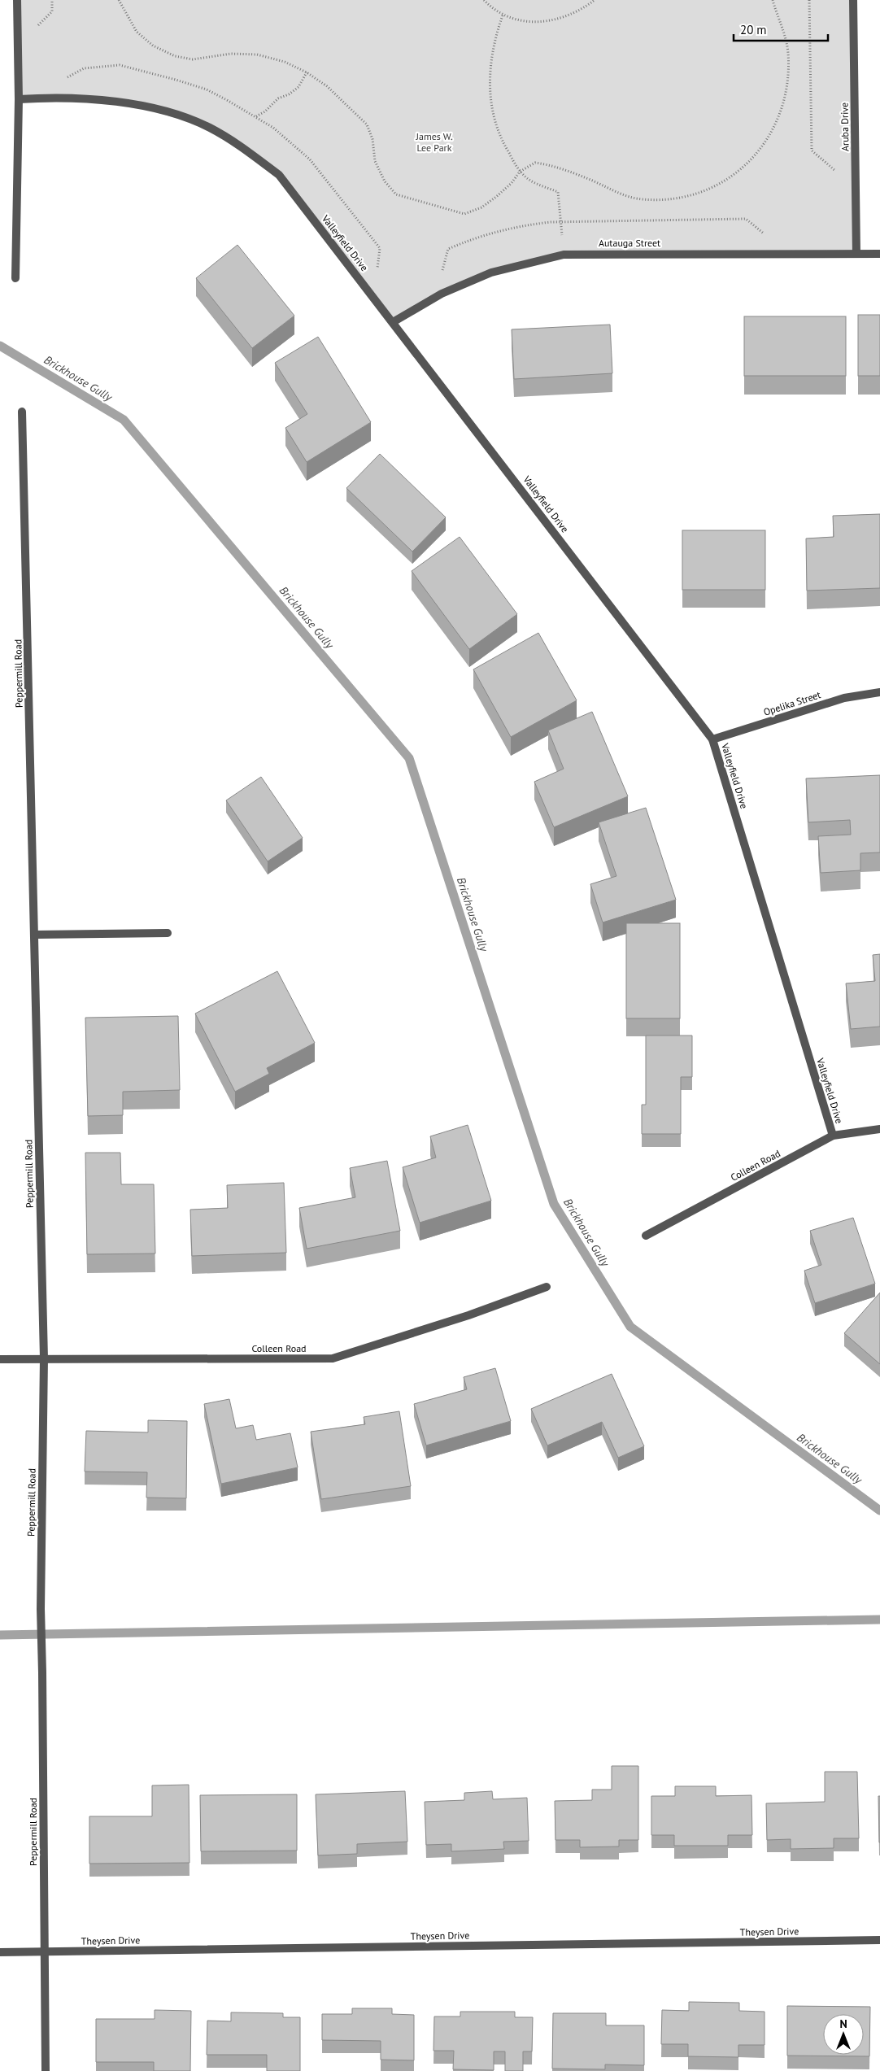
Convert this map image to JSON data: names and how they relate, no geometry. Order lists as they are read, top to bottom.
{
  "streets": {
    "street": [
      "Aruba Drive",
      "Valleyfield Drive",
      "Autauga Street",
      "Peppermill Road",
      "Opelika Street",
      "Colleen Road",
      "Theysen Drive"
    ]
  },
  "crossings": [
    ["Aruba Drive", "Autauga Street"],
    ["Valleyfield Drive", "Autauga Street"],
    ["Valleyfield Drive", "Opelika Street"],
    ["Valleyfield Drive", "Colleen Road"],
    ["Peppermill Road", "Colleen Road"],
    ["Peppermill Road", "Theysen Drive"]
  ],
  "water": ["Brickhouse Gully"],
  "parks": ["James W. Lee Park"],
  "scale_bar": "20 m",
  "north": "top"
}
